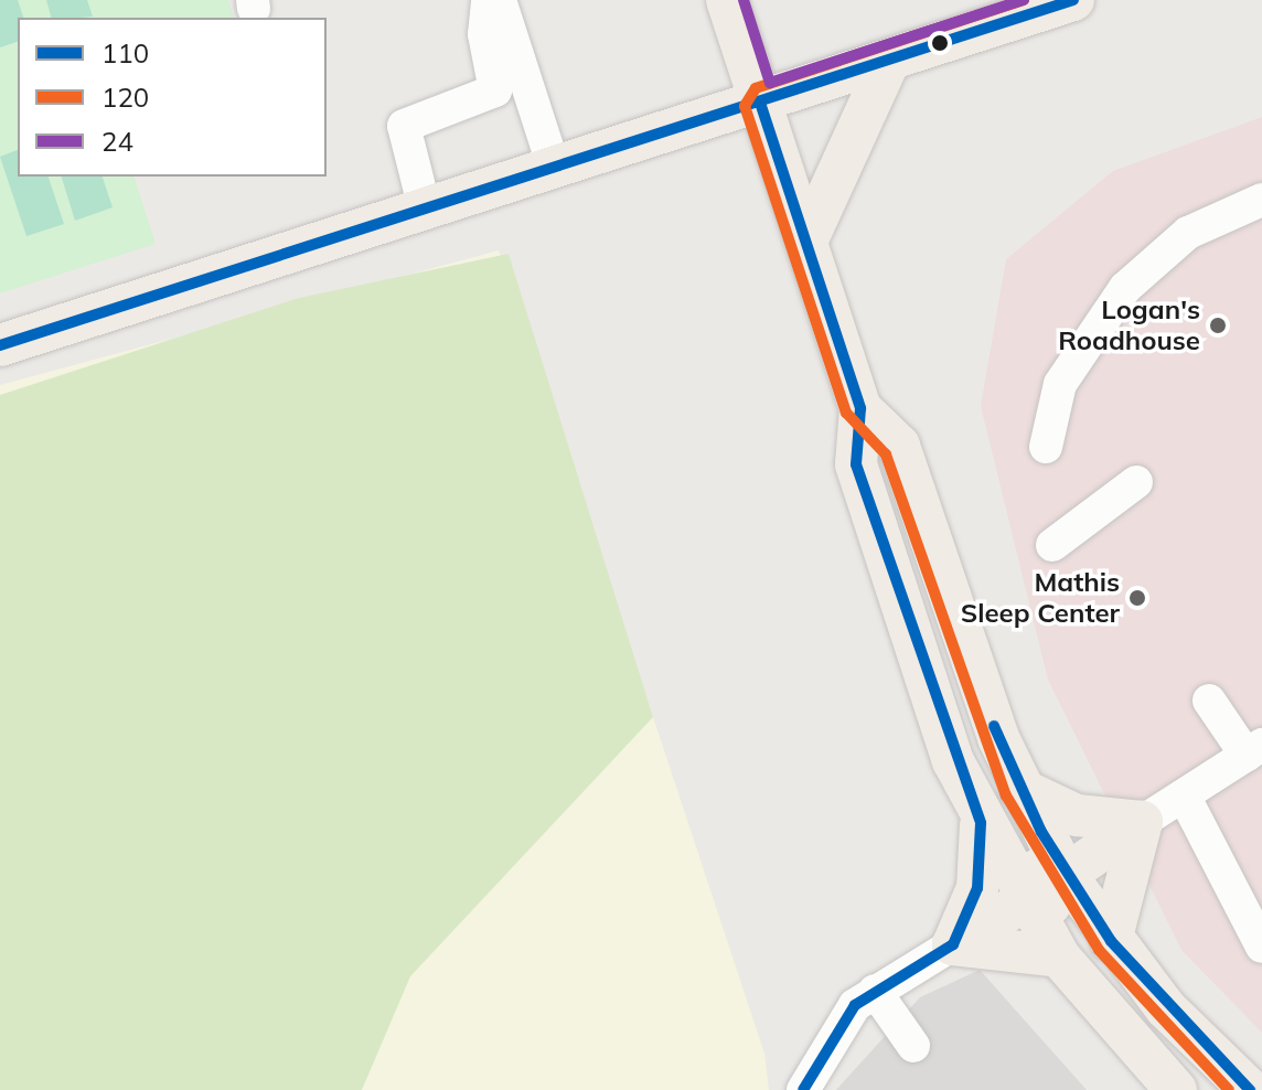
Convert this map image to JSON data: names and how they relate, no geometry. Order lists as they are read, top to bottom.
{
  "places": ["Logan's Roadhouse", "Mathis Sleep Center"],
  "lines": ["transit line 110", "transit line 120", "transit line 24"],
  "legend": ["110", "120", "24"]
}
